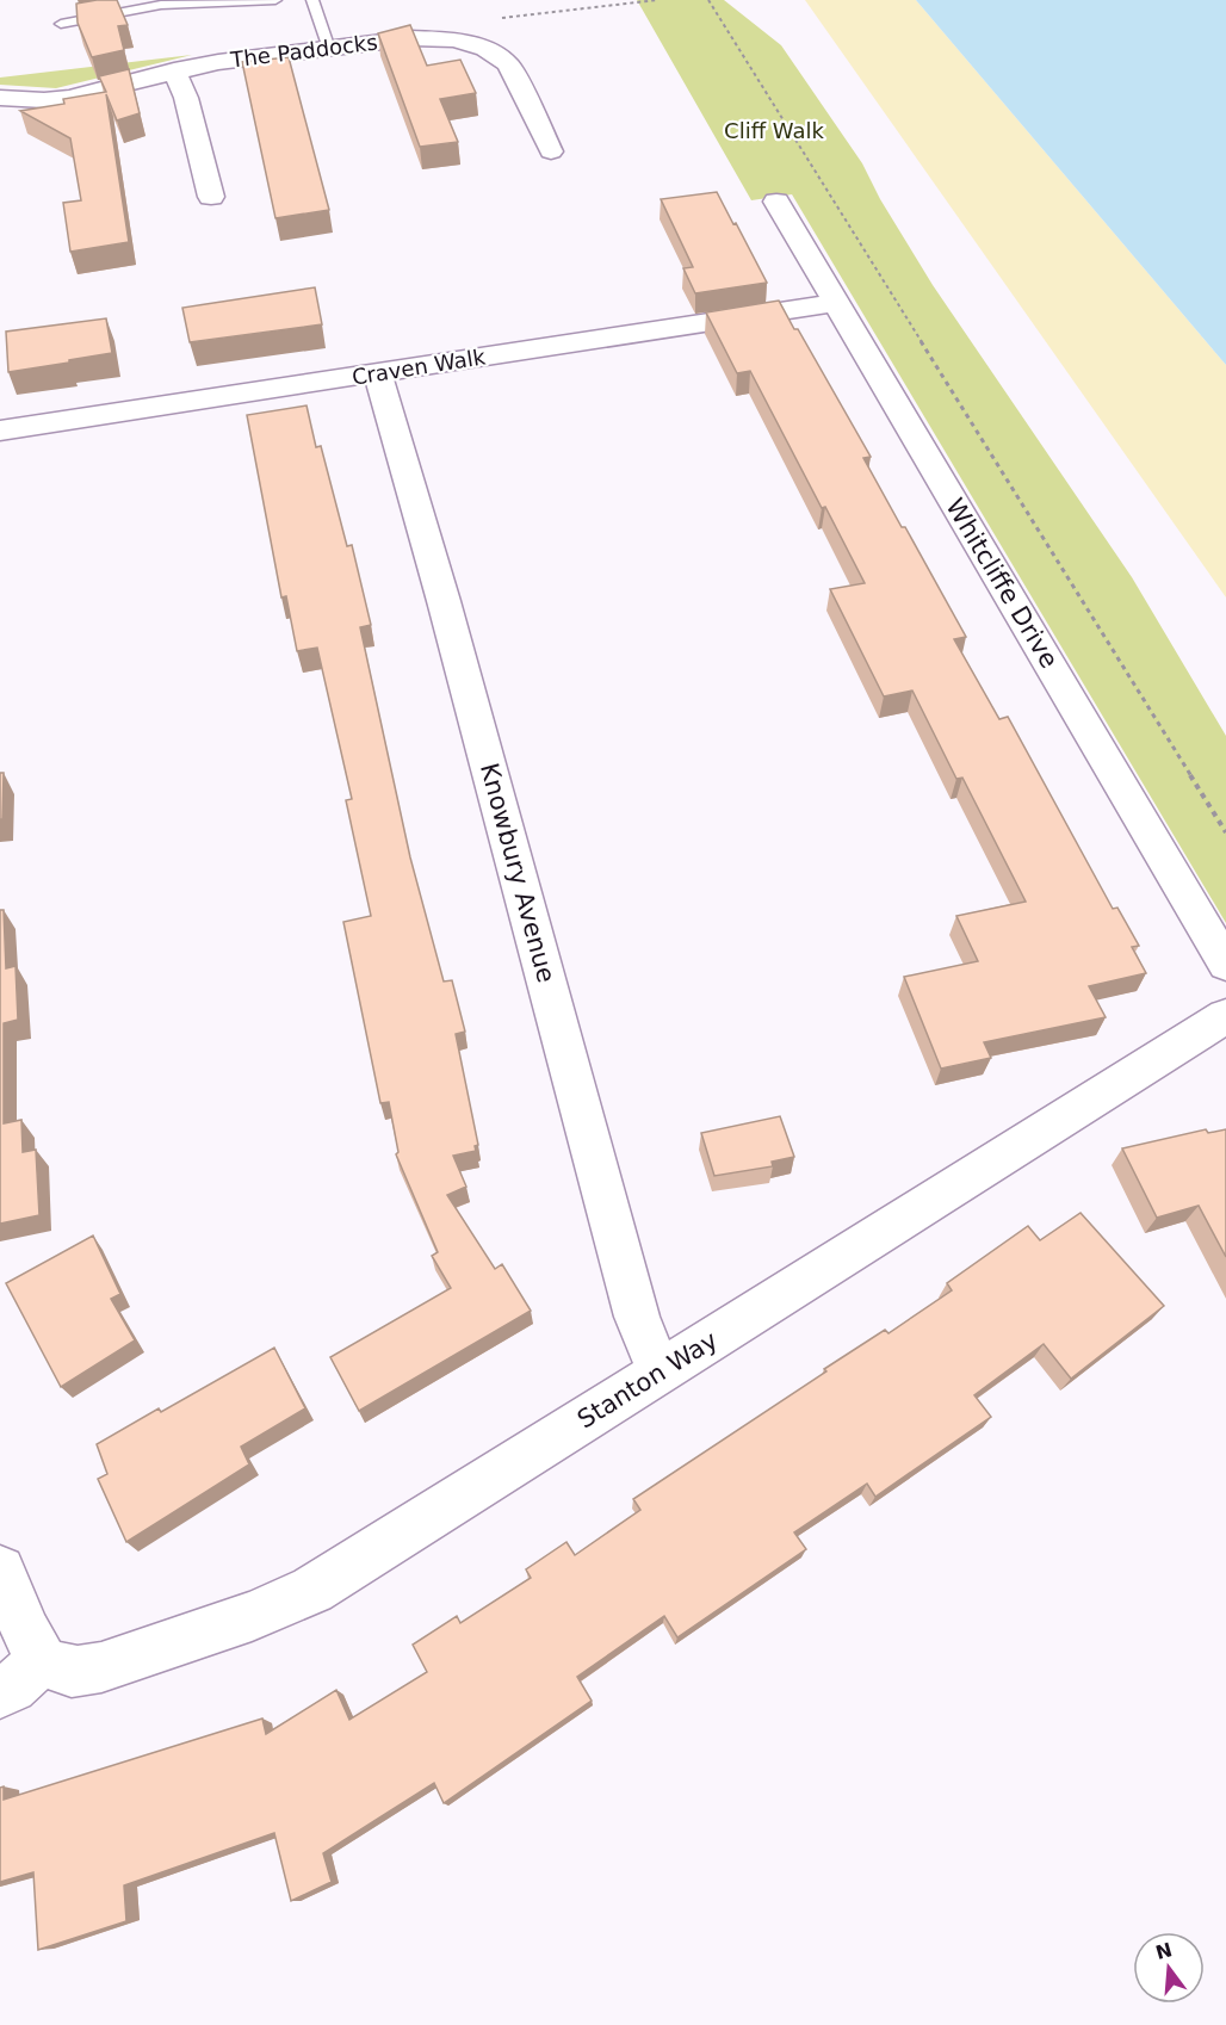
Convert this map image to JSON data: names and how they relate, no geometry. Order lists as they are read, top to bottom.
{
  "streets": {
    "street": [
      "The Paddocks",
      "Craven Walk",
      "Whitcliffe Drive",
      "Knowbury Avenue",
      "Stanton Way"
    ]
  },
  "crossings": [
    ["Craven Walk", "Whitcliffe Drive"],
    ["Craven Walk", "Knowbury Avenue"],
    ["Knowbury Avenue", "Stanton Way"]
  ],
  "parks": ["Cliff Walk"],
  "north": "top"
}
